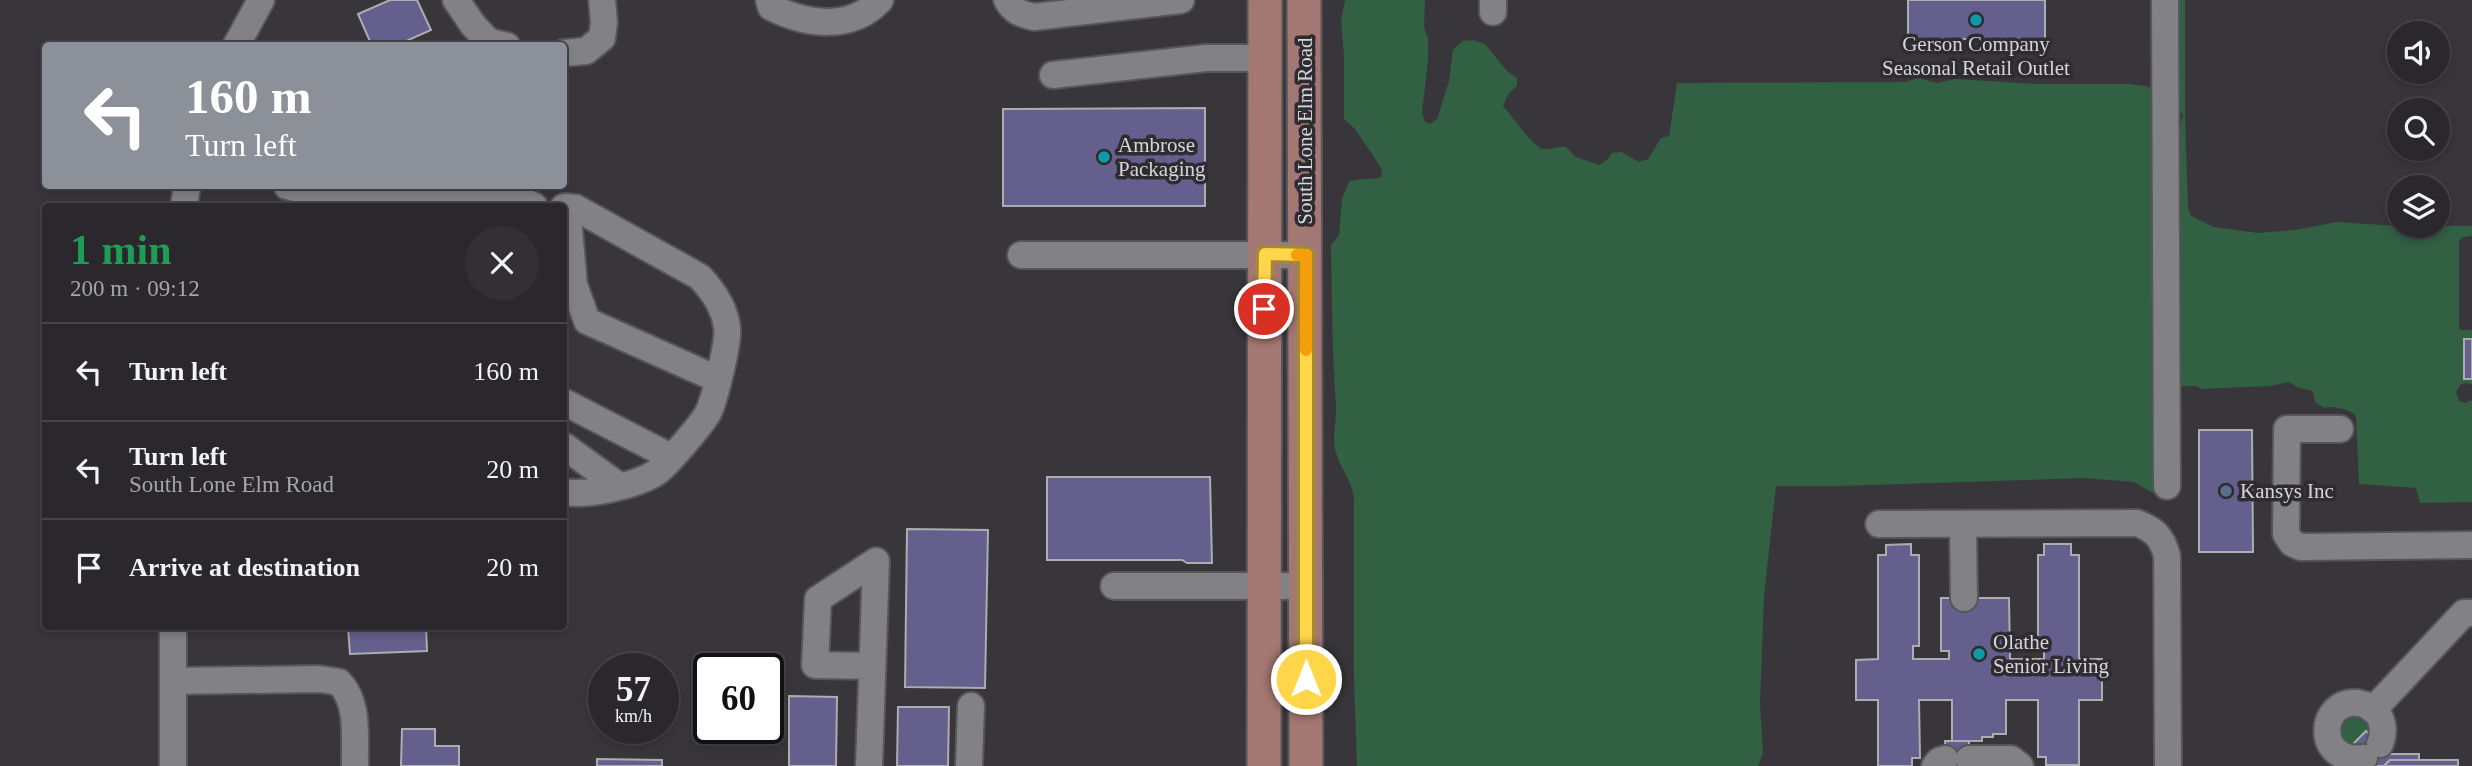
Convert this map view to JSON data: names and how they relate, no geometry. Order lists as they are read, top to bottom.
{
  "streets": {
    "main road": ["South Lone Elm Road"]
  },
  "places": [
    "Gerson Company Seasonal Retail Outlet",
    "Ambrose Packaging",
    "Kansys Inc",
    "Olathe Senior Living"
  ],
  "page": {
    "turn": ["160 m", "Turn left"],
    "heading": ["1 min", "200 m · 09:12"],
    "list": [
      {
        "name": "Turn left",
        "value": "160 m"
      },
      {
        "name": "Turn left",
        "note": "South Lone Elm Road",
        "value": "20 m"
      },
      {
        "name": "Arrive at destination",
        "value": "20 m"
      }
    ],
    "speed": "57 km/h",
    "limit": "60"
  }
}
